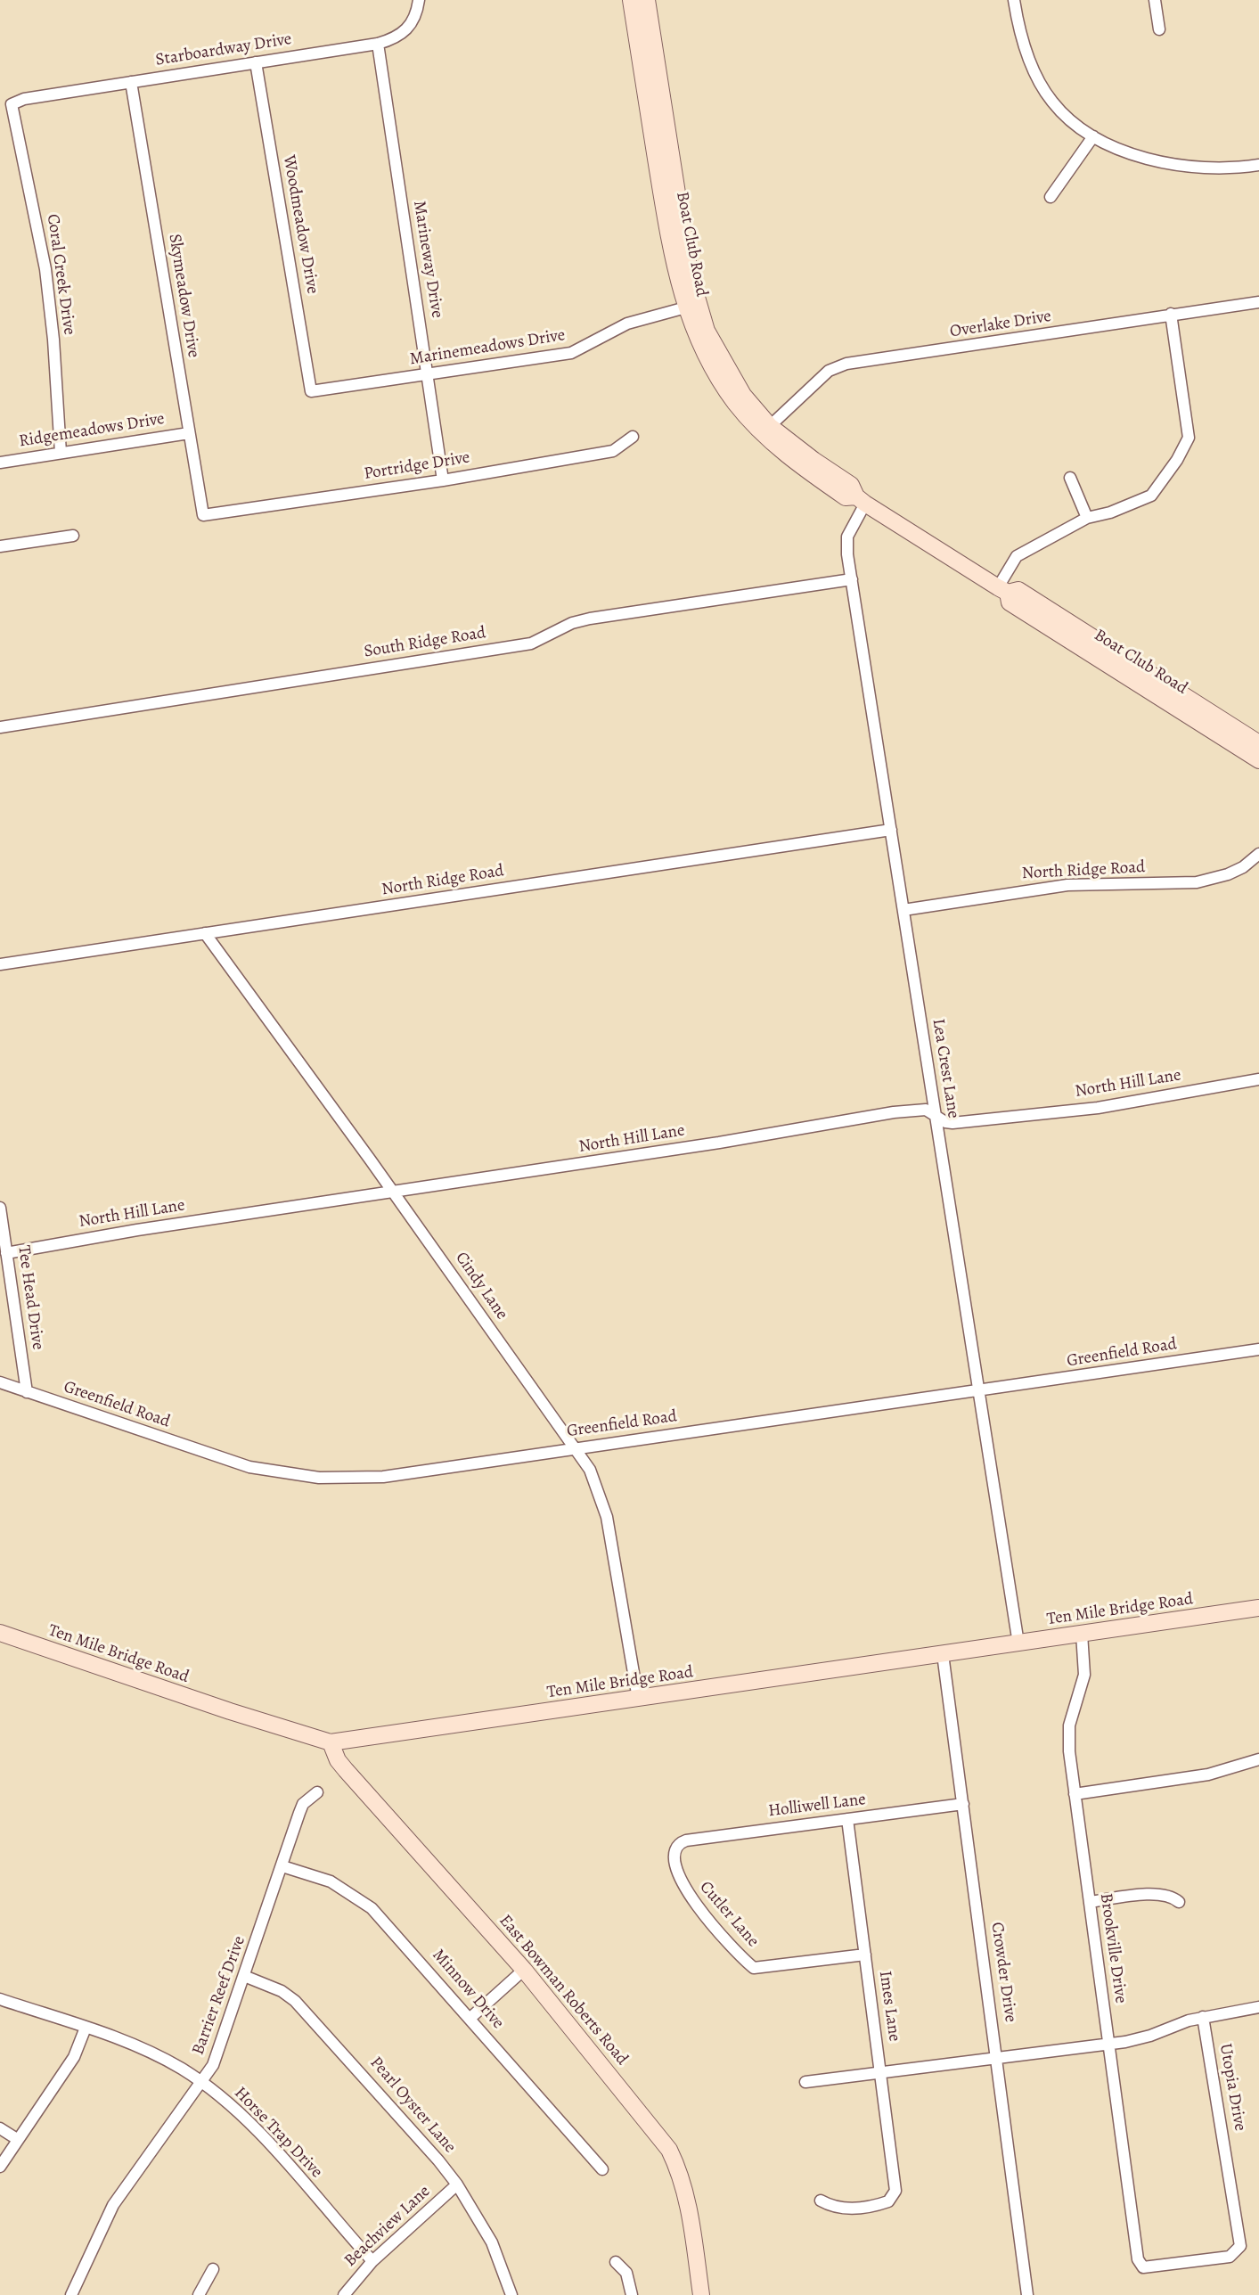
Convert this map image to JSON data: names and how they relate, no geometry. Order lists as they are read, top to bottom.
{
  "streets": {
    "street": [
      "Starboardway Drive",
      "Woodmeadow Drive",
      "Boat Club Road",
      "Marineway Drive",
      "Coral Creek Drive",
      "Skymeadow Drive",
      "Overlake Drive",
      "Marinemeadows Drive",
      "Ridgemeadows Drive",
      "Portridge Drive",
      "South Ridge Road",
      "North Ridge Road",
      "Lea Crest Lane",
      "North Hill Lane",
      "Cindy Lane",
      "Tee Head Drive",
      "Greenfield Road",
      "Ten Mile Bridge Road",
      "Holliwell Lane",
      "Cutler Lane",
      "Brookville Drive",
      "Crowder Drive",
      "Minnow Drive",
      "East Bowman Roberts Road",
      "Barrier Reef Drive",
      "Imes Lane",
      "Utopia Drive",
      "Pearl Oyster Lane",
      "Horse Trap Drive",
      "Beachview Lane"
    ]
  },
  "crossings": [
    ["Starboardway Drive", "Woodmeadow Drive"],
    ["Starboardway Drive", "Marineway Drive"],
    ["Starboardway Drive", "Coral Creek Drive"],
    ["Starboardway Drive", "Skymeadow Drive"],
    ["Woodmeadow Drive", "Marinemeadows Drive"],
    ["Boat Club Road", "Overlake Drive"],
    ["Boat Club Road", "Marinemeadows Drive"],
    ["Boat Club Road", "Lea Crest Lane"],
    ["Marineway Drive", "Marinemeadows Drive"],
    ["Marineway Drive", "Portridge Drive"],
    ["Coral Creek Drive", "Ridgemeadows Drive"],
    ["Skymeadow Drive", "Ridgemeadows Drive"],
    ["Skymeadow Drive", "Portridge Drive"],
    ["South Ridge Road", "Lea Crest Lane"],
    ["North Ridge Road", "Lea Crest Lane"],
    ["North Ridge Road", "Cindy Lane"],
    ["Lea Crest Lane", "North Hill Lane"],
    ["Lea Crest Lane", "Greenfield Road"],
    ["Lea Crest Lane", "Ten Mile Bridge Road"],
    ["North Hill Lane", "Cindy Lane"],
    ["North Hill Lane", "Tee Head Drive"],
    ["Cindy Lane", "Greenfield Road"],
    ["Cindy Lane", "Ten Mile Bridge Road"],
    ["Tee Head Drive", "Greenfield Road"],
    ["Ten Mile Bridge Road", "Brookville Drive"],
    ["Ten Mile Bridge Road", "Crowder Drive"],
    ["Ten Mile Bridge Road", "East Bowman Roberts Road"],
    ["Holliwell Lane", "Cutler Lane"],
    ["Holliwell Lane", "Crowder Drive"],
    ["Holliwell Lane", "Imes Lane"],
    ["Cutler Lane", "Imes Lane"],
    ["Brookville Drive", "Utopia Drive"],
    ["Minnow Drive", "Barrier Reef Drive"],
    ["Barrier Reef Drive", "Pearl Oyster Lane"],
    ["Barrier Reef Drive", "Horse Trap Drive"],
    ["Pearl Oyster Lane", "Beachview Lane"],
    ["Horse Trap Drive", "Beachview Lane"]
  ]
}
